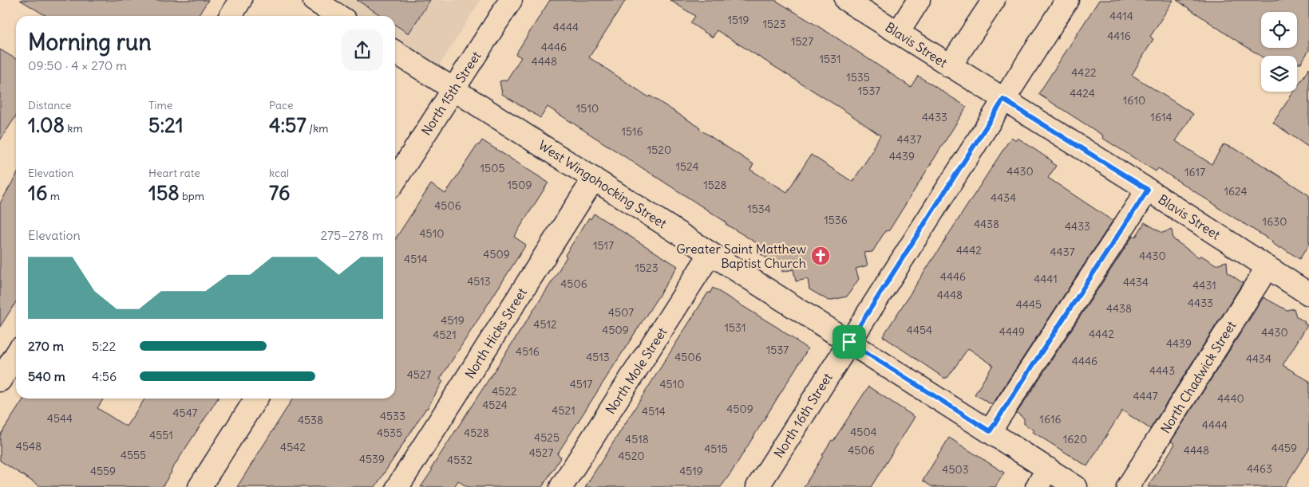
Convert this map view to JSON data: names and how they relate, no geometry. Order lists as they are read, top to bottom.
{
  "streets": {
    "street": [
      "Blavis Street",
      "North 15th Street",
      "West Wingohocking Street",
      "North Hicks Street",
      "North Mole Street",
      "North Chadwick Street",
      "North 16th Street"
    ]
  },
  "crossings": [
    ["Blavis Street", "North Chadwick Street"],
    ["Blavis Street", "North 16th Street"],
    ["North 15th Street", "West Wingohocking Street"],
    ["West Wingohocking Street", "North Hicks Street"],
    ["West Wingohocking Street", "North Mole Street"],
    ["West Wingohocking Street", "North 16th Street"]
  ],
  "places": {
    "church": ["Greater Saint Matthew Baptist Church"]
  },
  "house_numbers": [
    "4414",
    "1519",
    "1523",
    "4444",
    "4416",
    "1527",
    "4446",
    "1531",
    "4448",
    "4422",
    "1535",
    "1537",
    "4424",
    "1610",
    "1510",
    "4433",
    "1614",
    "1516",
    "4437",
    "1520",
    "4439",
    "1524",
    "1505",
    "4430",
    "1617",
    "1509",
    "1528",
    "1624",
    "4434",
    "4506",
    "1534",
    "1536",
    "1630",
    "4438",
    "4433",
    "4510",
    "1517",
    "4442",
    "4437",
    "4509",
    "4430",
    "4514",
    "1523",
    "4446",
    "4441",
    "4513",
    "4434",
    "4506",
    "4431",
    "4448",
    "4433",
    "4445",
    "4438",
    "4507",
    "4519",
    "4512",
    "1531",
    "4509",
    "4454",
    "4449",
    "4430",
    "4442",
    "4521",
    "4439",
    "1537",
    "4516",
    "4513",
    "4506",
    "4434",
    "4446",
    "4443",
    "4527",
    "4517",
    "4510",
    "4522",
    "4447",
    "4440",
    "4524",
    "4509",
    "4521",
    "4514",
    "4547",
    "4533",
    "4544",
    "1616",
    "4538",
    "4444",
    "4504",
    "4535",
    "4528",
    "4551",
    "4525",
    "4518",
    "1620",
    "4548",
    "4542",
    "4459",
    "4515",
    "4506",
    "4448",
    "4527",
    "4555",
    "4520",
    "4539",
    "4532",
    "4463",
    "4503",
    "4559",
    "4519"
  ],
  "page": {
    "heading": ["Morning run", "09:50 · 4 × 270 m"],
    "stats": [
      ["Distance", "1.08 km"],
      ["Time", "5:21"],
      ["Pace", "4:57 /km"],
      ["Elevation", "16 m"],
      ["Heart rate", "158 bpm"],
      ["kcal", "76"]
    ],
    "chart": ["Elevation", "275–278 m"],
    "list": [
      {
        "name": "270 m",
        "note": "5:22"
      },
      {
        "name": "540 m",
        "note": "4:56"
      }
    ]
  }
}
